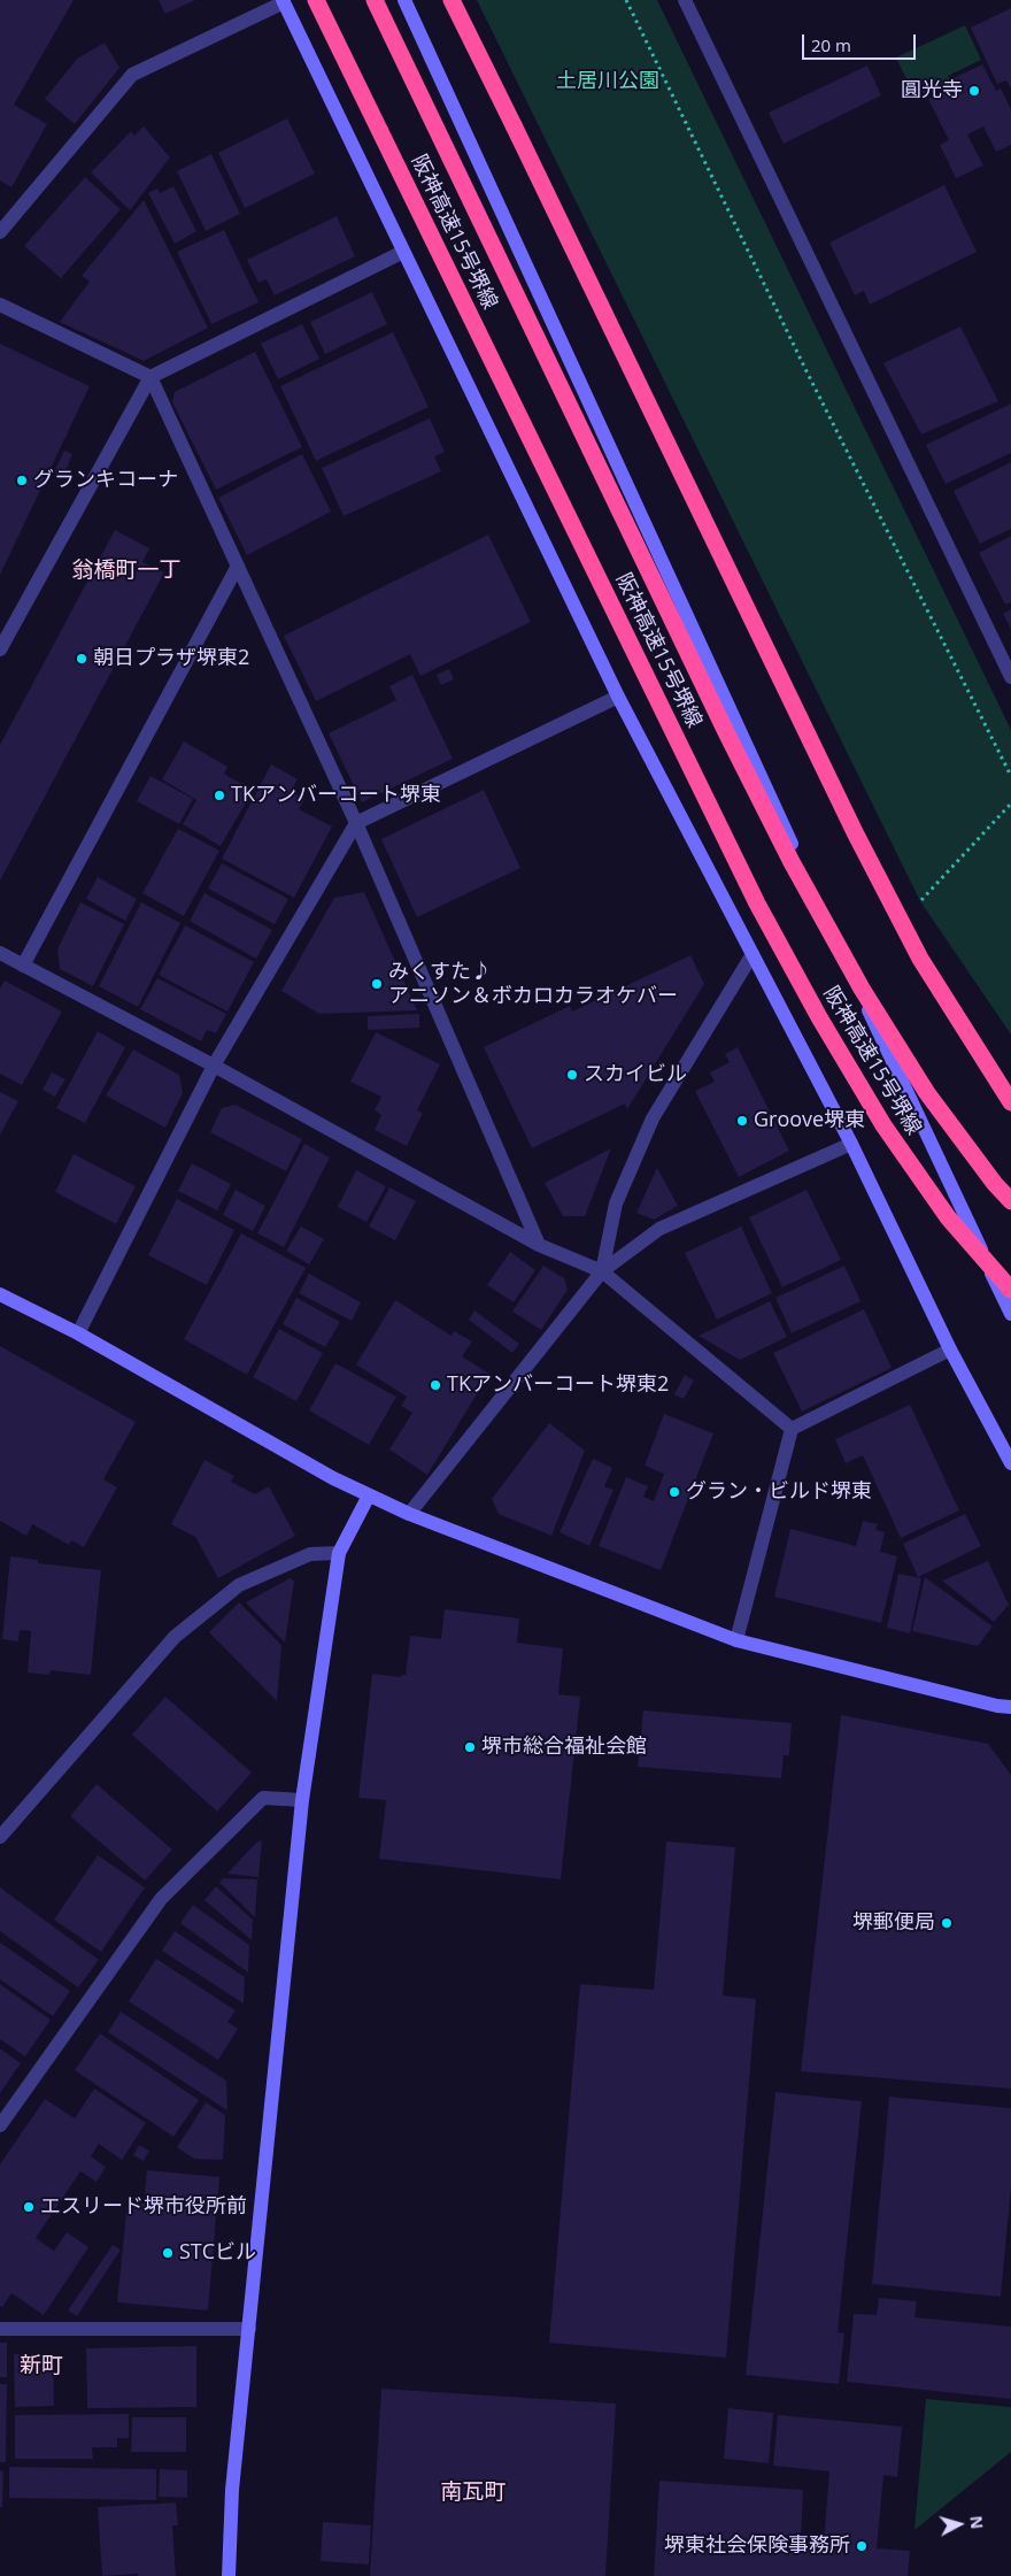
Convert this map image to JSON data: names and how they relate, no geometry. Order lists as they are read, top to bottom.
{
  "streets": {
    "highway": ["阪神高速15号堺線"]
  },
  "districts": ["翁橋町一丁", "新町", "南瓦町"],
  "parks": ["土居川公園"],
  "places": [
    "圓光寺",
    "グランキコーナ",
    "朝日プラザ堺東2",
    "TKアンバーコート堺東",
    "みくすた♪ アニソン＆ボカロカラオケバー",
    "スカイビル",
    "Groove堺東",
    "TKアンバーコート堺東2",
    "グラン・ビルド堺東",
    "堺市総合福祉会館",
    "堺郵便局",
    "エスリード堺市役所前",
    "STCビル",
    "堺東社会保険事務所"
  ],
  "scale_bar": "20 m",
  "north": "right"
}
